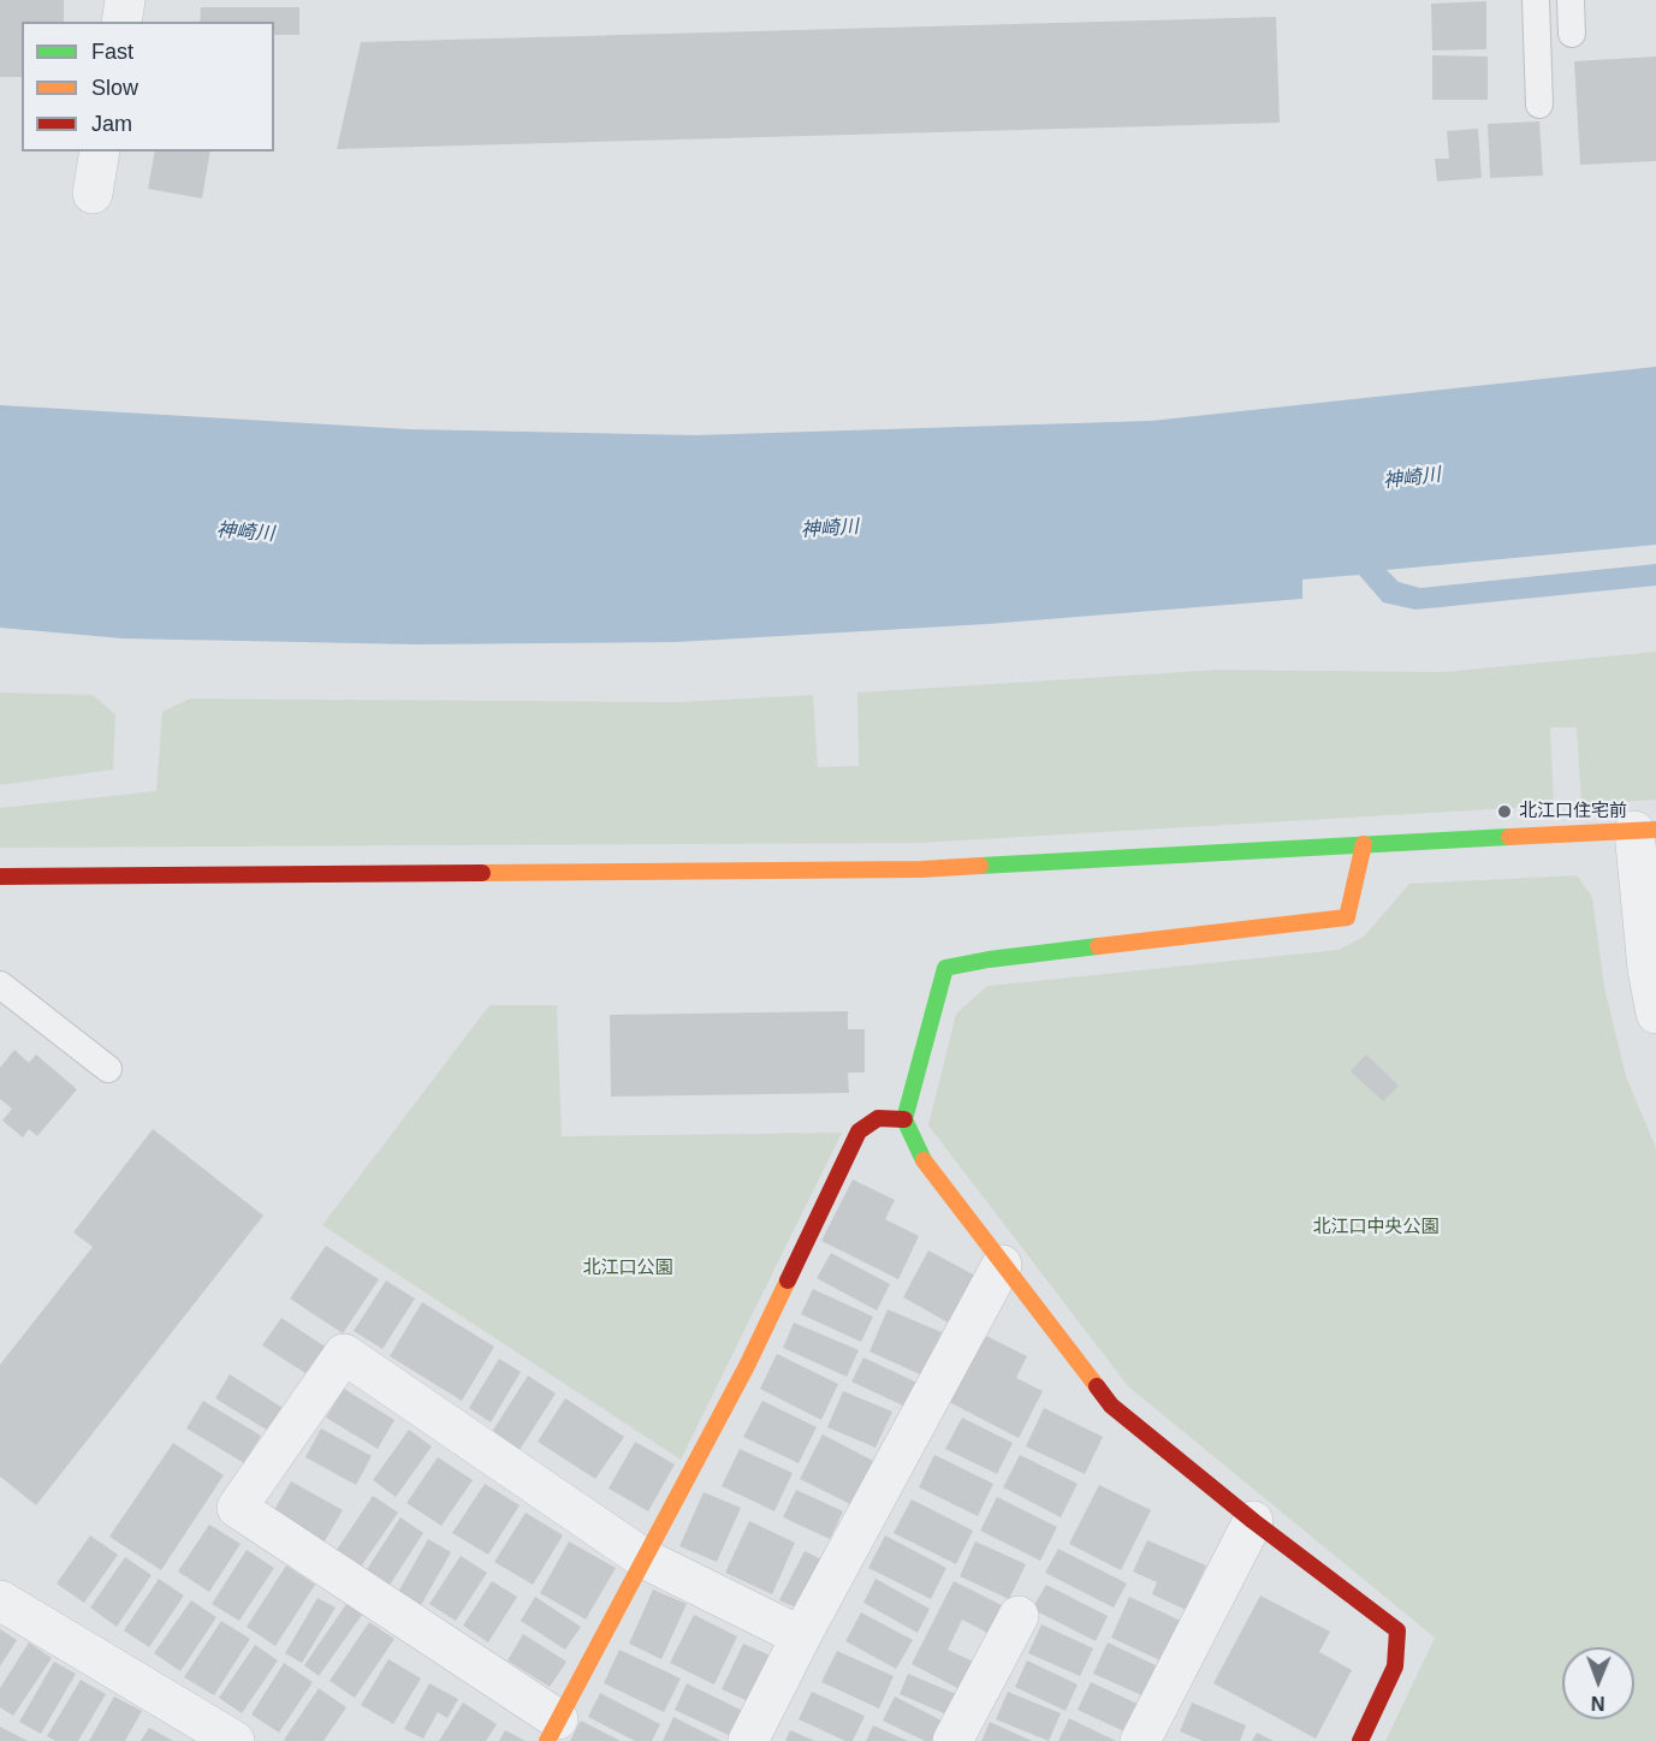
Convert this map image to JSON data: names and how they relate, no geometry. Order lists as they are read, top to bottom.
{
  "water": ["神崎川"],
  "parks": ["北江口中央公園", "北江口公園"],
  "places": ["北江口住宅前"],
  "legend": ["Fast", "Slow", "Jam"],
  "north": "bottom"
}
